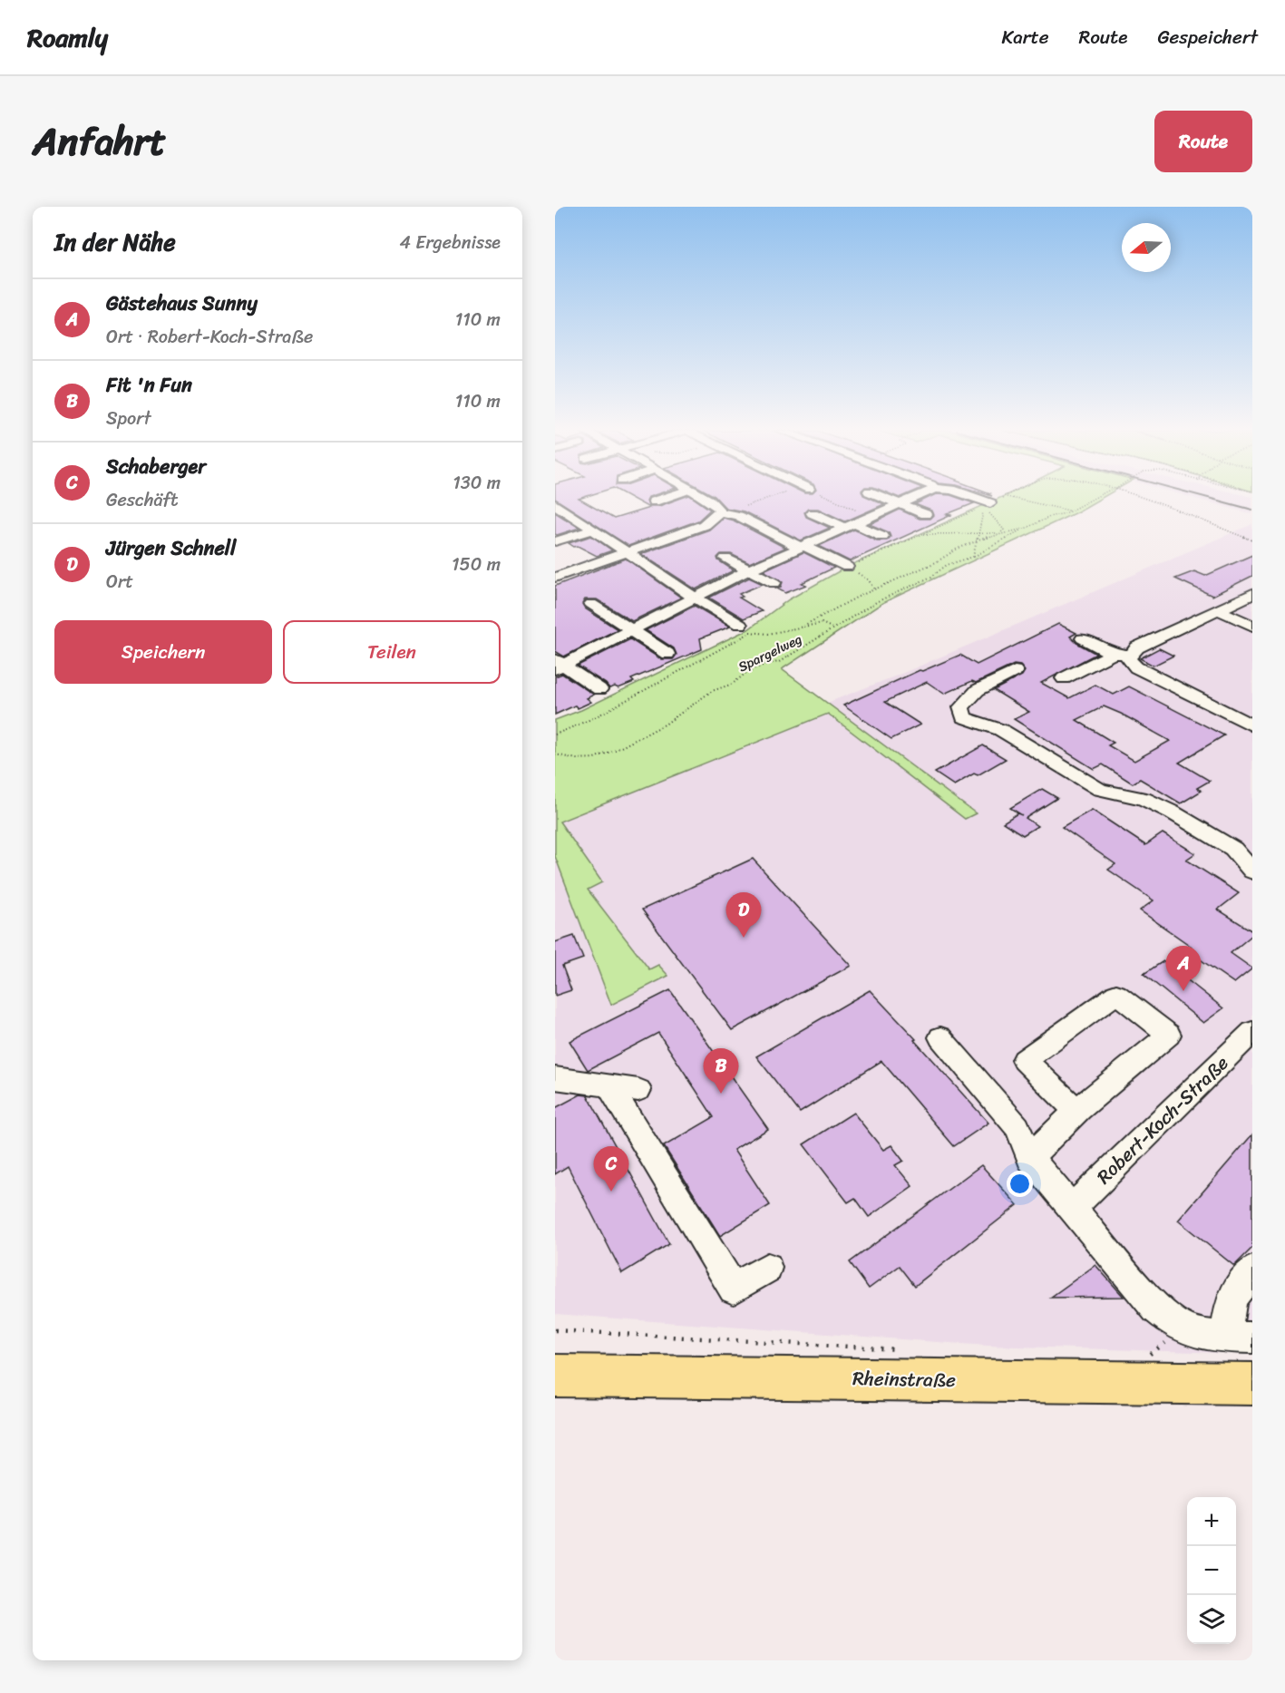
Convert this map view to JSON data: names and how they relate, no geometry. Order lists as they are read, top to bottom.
{
  "streets": {
    "main road": ["Rheinstraße"],
    "street": ["Robert-Koch-Straße"],
    "path": ["Spargelweg"]
  },
  "north": "left",
  "page": {
    "header": "Roamly",
    "nav": ["Karte", "Route", "Gespeichert"],
    "title": "Anfahrt",
    "buttons": [
      "Route",
      ["Speichern", "Teilen"]
    ],
    "heading": ["In der Nähe", "4 Ergebnisse"],
    "list": [
      {
        "mark": "A",
        "name": "Gästehaus Sunny",
        "note": "Ort · Robert-Koch-Straße",
        "value": "110 m"
      },
      {
        "mark": "B",
        "name": "Fit 'n Fun",
        "note": "Sport",
        "value": "110 m"
      },
      {
        "mark": "C",
        "name": "Schaberger",
        "note": "Geschäft",
        "value": "130 m"
      },
      {
        "mark": "D",
        "name": "Jürgen Schnell",
        "note": "Ort",
        "value": "150 m"
      }
    ],
    "pins": [
      "D",
      "A",
      "B",
      "C"
    ],
    "map_buttons": ["+", "−"]
  }
}
